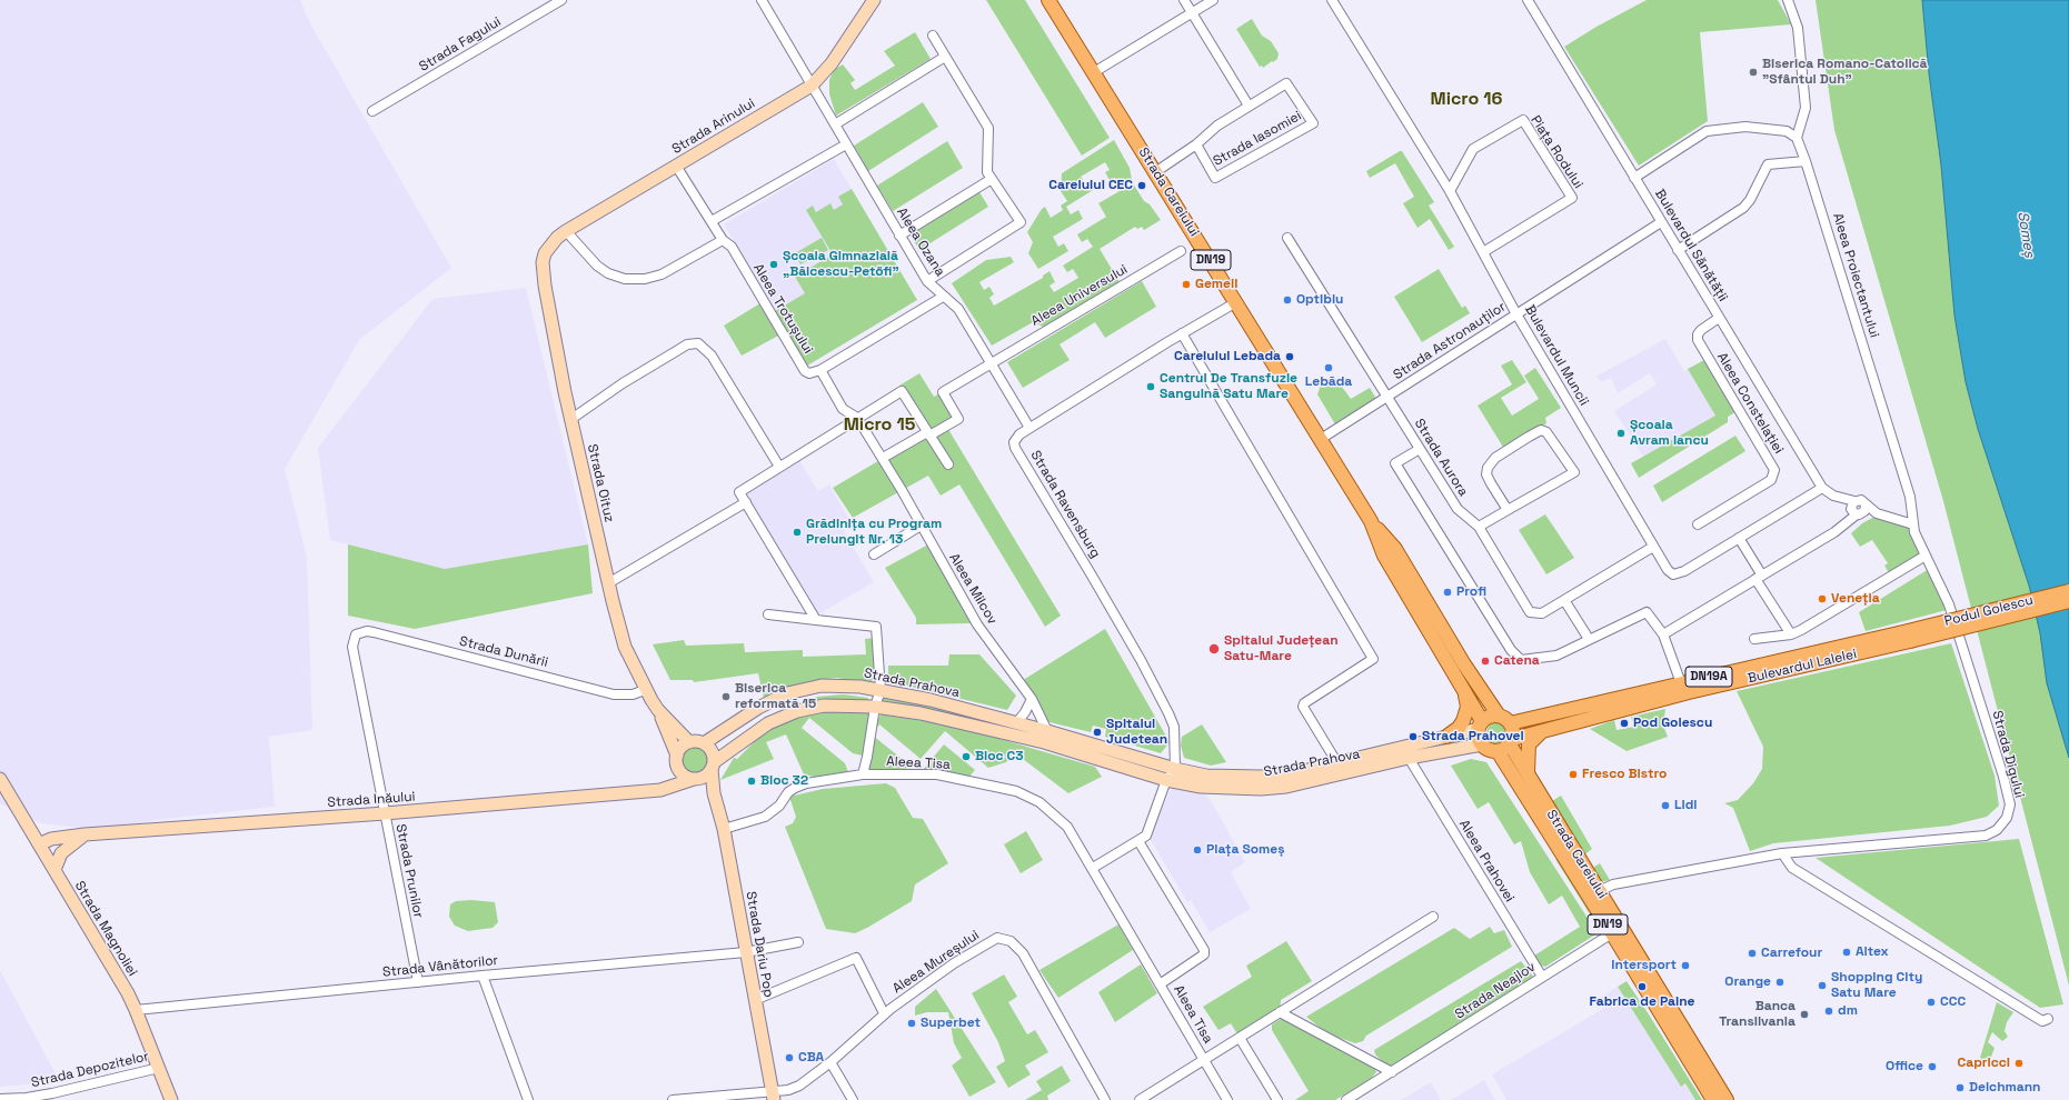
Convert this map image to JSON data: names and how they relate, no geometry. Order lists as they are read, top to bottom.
{
  "streets": {
    "main road": [
      "Strada Careiului",
      "DN19",
      "Podul Golescu",
      "Bulevardul Lalelei",
      "DN19A"
    ],
    "street": [
      "Strada Fagului",
      "Strada Arinului",
      "Strada Iasomiei",
      "Piața Rodului",
      "Aleea Ozana",
      "Bulevardul Sănătății",
      "Aleea Proiectantului",
      "Aleea Universului",
      "Aleea Trotușului",
      "Strada Astronauților",
      "Bulevardul Muncii",
      "Aleea Constelației",
      "Strada Aurora",
      "Strada Oituz",
      "Strada Ravensburg",
      "Aleea Milcov",
      "Strada Dunării",
      "Strada Prahova",
      "Strada Digului",
      "Aleea Tisa",
      "Strada Inăului",
      "Aleea Prahovei",
      "Strada Prunilor",
      "Strada Magnoliei",
      "Strada Dariu Pop",
      "Aleea Mureșului",
      "Strada Vânătorilor",
      "Strada Neajlov",
      "Strada Depozitelor"
    ]
  },
  "crossings": [
    ["Strada Arinului", "Aleea Ozana"],
    ["Strada Arinului", "Aleea Trotușului"],
    ["Strada Arinului", "Strada Oituz"],
    ["Strada Iasomiei", "Strada Careiului"],
    ["Piața Rodului", "Bulevardul Muncii"],
    ["Strada Careiului", "DN19"],
    ["Strada Careiului", "Strada Astronauților"],
    ["Strada Careiului", "Strada Ravensburg"],
    ["Strada Careiului", "Bulevardul Lalelei"],
    ["Strada Careiului", "Strada Prahova"],
    ["Strada Careiului", "Strada Digului"],
    ["Strada Careiului", "Strada Neajlov"],
    ["Aleea Ozana", "Aleea Universului"],
    ["Aleea Ozana", "Strada Ravensburg"],
    ["Bulevardul Sănătății", "Aleea Proiectantului"],
    ["Bulevardul Sănătății", "Strada Astronauților"],
    ["Bulevardul Sănătății", "Bulevardul Muncii"],
    ["Bulevardul Sănătății", "Aleea Constelației"],
    ["DN19", "Bulevardul Lalelei"],
    ["DN19", "Strada Prahova"],
    ["Aleea Proiectantului", "Strada Digului"],
    ["Strada Astronauților", "Bulevardul Muncii"],
    ["Strada Astronauților", "Strada Aurora"],
    ["Bulevardul Muncii", "Strada Aurora"],
    ["Strada Oituz", "Strada Dunării"],
    ["Strada Oituz", "Strada Prahova"],
    ["Strada Oituz", "Strada Inăului"],
    ["Strada Oituz", "Strada Dariu Pop"],
    ["Strada Ravensburg", "Strada Prahova"],
    ["Aleea Milcov", "Strada Prahova"],
    ["Podul Golescu", "Bulevardul Lalelei"],
    ["Strada Dunării", "Strada Prunilor"],
    ["Bulevardul Lalelei", "Strada Prahova"],
    ["Strada Prahova", "Strada Inăului"],
    ["Strada Prahova", "Aleea Prahovei"],
    ["Strada Prahova", "Strada Dariu Pop"],
    ["Aleea Tisa", "Strada Dariu Pop"],
    ["Strada Inăului", "Strada Prunilor"],
    ["Strada Inăului", "Strada Magnoliei"],
    ["Strada Inăului", "Strada Dariu Pop"],
    ["Aleea Prahovei", "Strada Neajlov"],
    ["Strada Prunilor", "Strada Vânătorilor"],
    ["Strada Magnoliei", "Strada Vânătorilor"],
    ["Strada Magnoliei", "Strada Depozitelor"],
    ["Strada Dariu Pop", "Aleea Mureșului"],
    ["Strada Dariu Pop", "Strada Vânătorilor"]
  ],
  "districts": ["Micro 16", "Micro 15"],
  "water": ["Someș"],
  "places": [
    "Biserica Romano-Catolică \"Sfântul Duh\"",
    "Careiului CEC",
    "Școala Gimnazială „Bălcescu-Petőfi”",
    "Gemeli",
    "Optiblu",
    "Careiului Lebada",
    "Lebăda",
    "Centrul De Transfuzie Sanguină Satu Mare",
    "Școala Avram Iancu",
    "Grădinița cu Program Prelungit Nr. 13",
    "Profi",
    "Veneția",
    "Spitalul Județean Satu-Mare",
    "Catena",
    "Biserica reformată 15",
    "Pod Golescu",
    "Spitalul Judetean",
    "Strada Prahovei",
    "Bloc C3",
    "Fresco Bistro",
    "Bloc 32",
    "Lidl",
    "Piața Someș",
    "Altex",
    "Carrefour",
    "Intersport",
    "Orange",
    "Shopping City Satu Mare",
    "Fabrica de Paine",
    "CCC",
    "dm",
    "Banca Transilvania",
    "Superbet",
    "CBA",
    "Capricci",
    "Office",
    "Deichmann"
  ]
}
